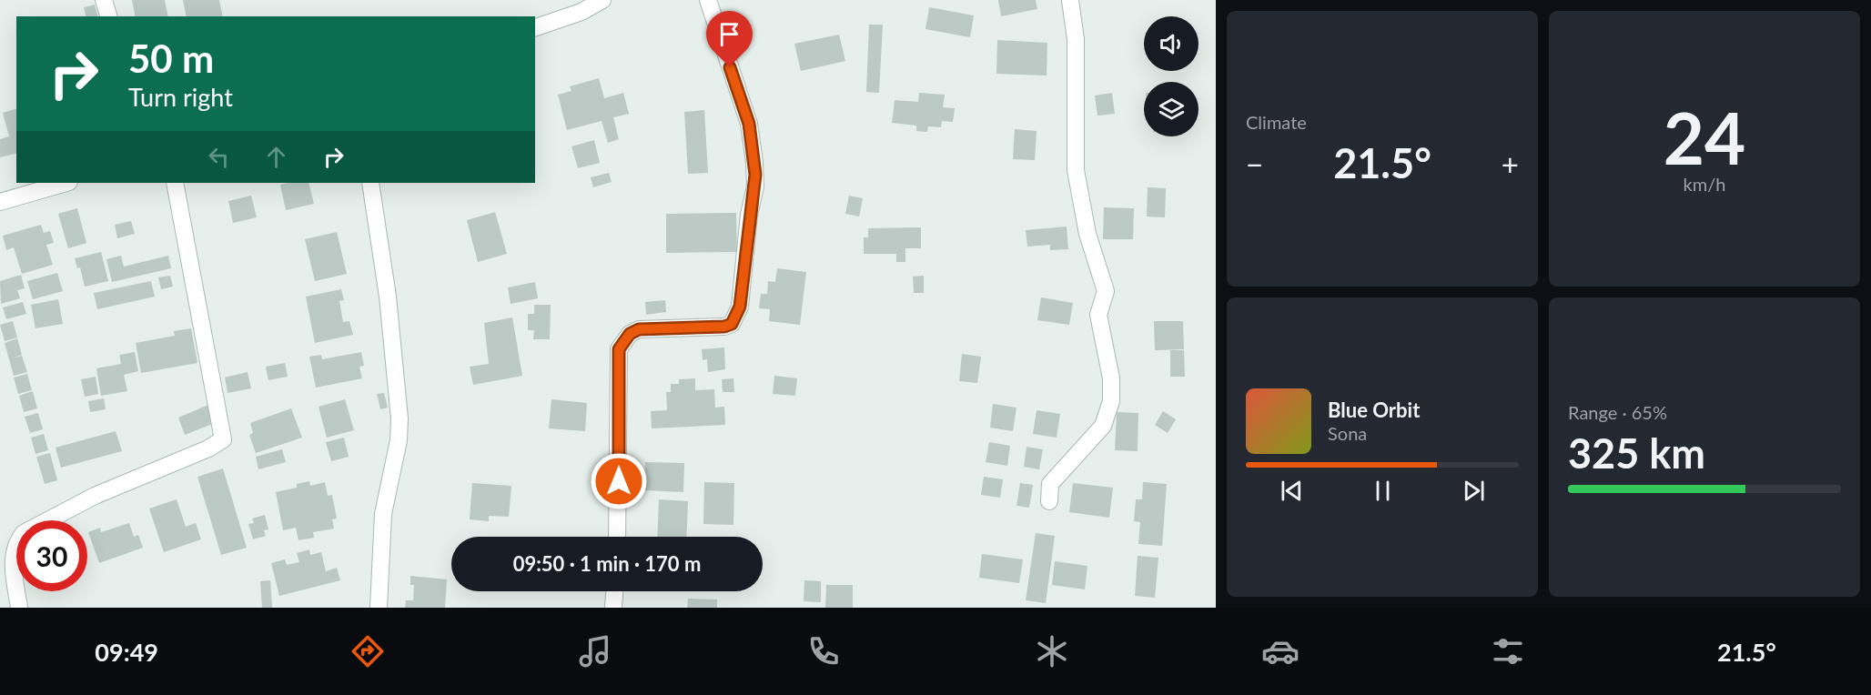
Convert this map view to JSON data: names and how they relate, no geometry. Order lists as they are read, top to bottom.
{
  "page": {
    "tile": [
      "Climate",
      ["24", "km/h"],
      ["Range · 65%", "325 km"]
    ],
    "turn": ["50 m", "Turn right"],
    "heat": ["−", "21.5°", "+"],
    "song": ["Blue Orbit", "Sona"],
    "limit": "30",
    "trip": "09:50 · 1 min · 170 m",
    "tabs": ["09:49", "21.5°"]
  }
}
